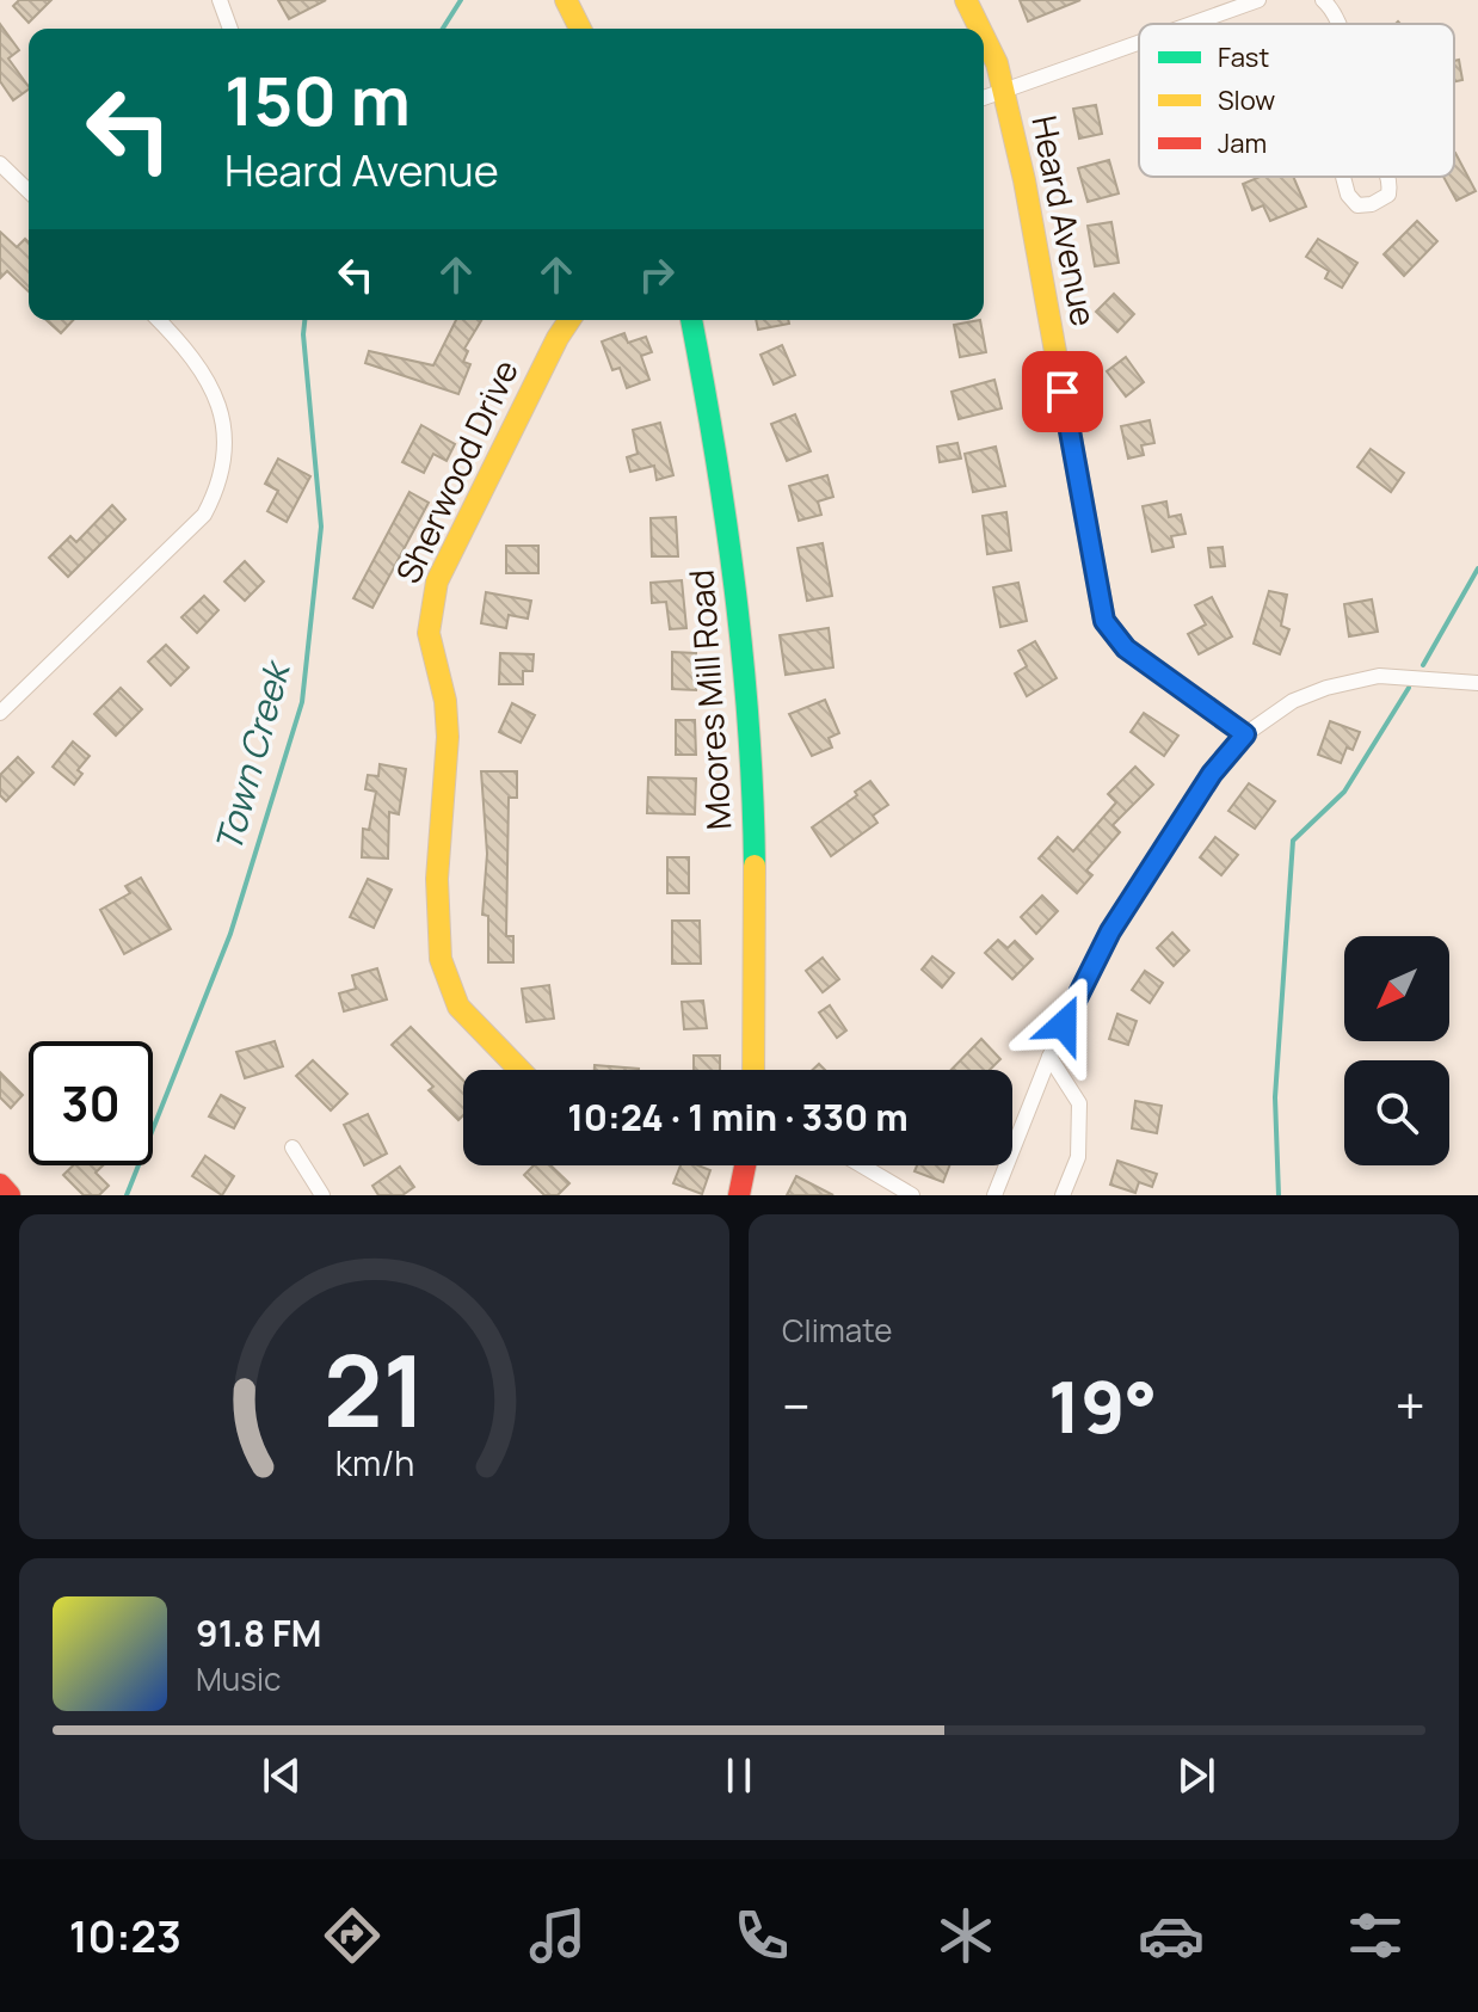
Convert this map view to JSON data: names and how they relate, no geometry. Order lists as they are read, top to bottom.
{
  "streets": {
    "street": ["Heard Avenue", "Sherwood Drive", "Moores Mill Road"]
  },
  "water": ["Town Creek"],
  "legend": ["Fast", "Slow", "Jam"],
  "north": "bottom left",
  "page": {
    "turn": ["150 m", "Heard Avenue"],
    "limit": "30",
    "trip": "10:24 · 1 min · 330 m",
    "tile": "Climate",
    "heat": ["−", "19°", "+"],
    "song": ["91.8 FM", "Music"],
    "tabs": "10:23",
    "gauge": ["21", "km/h"]
  }
}
